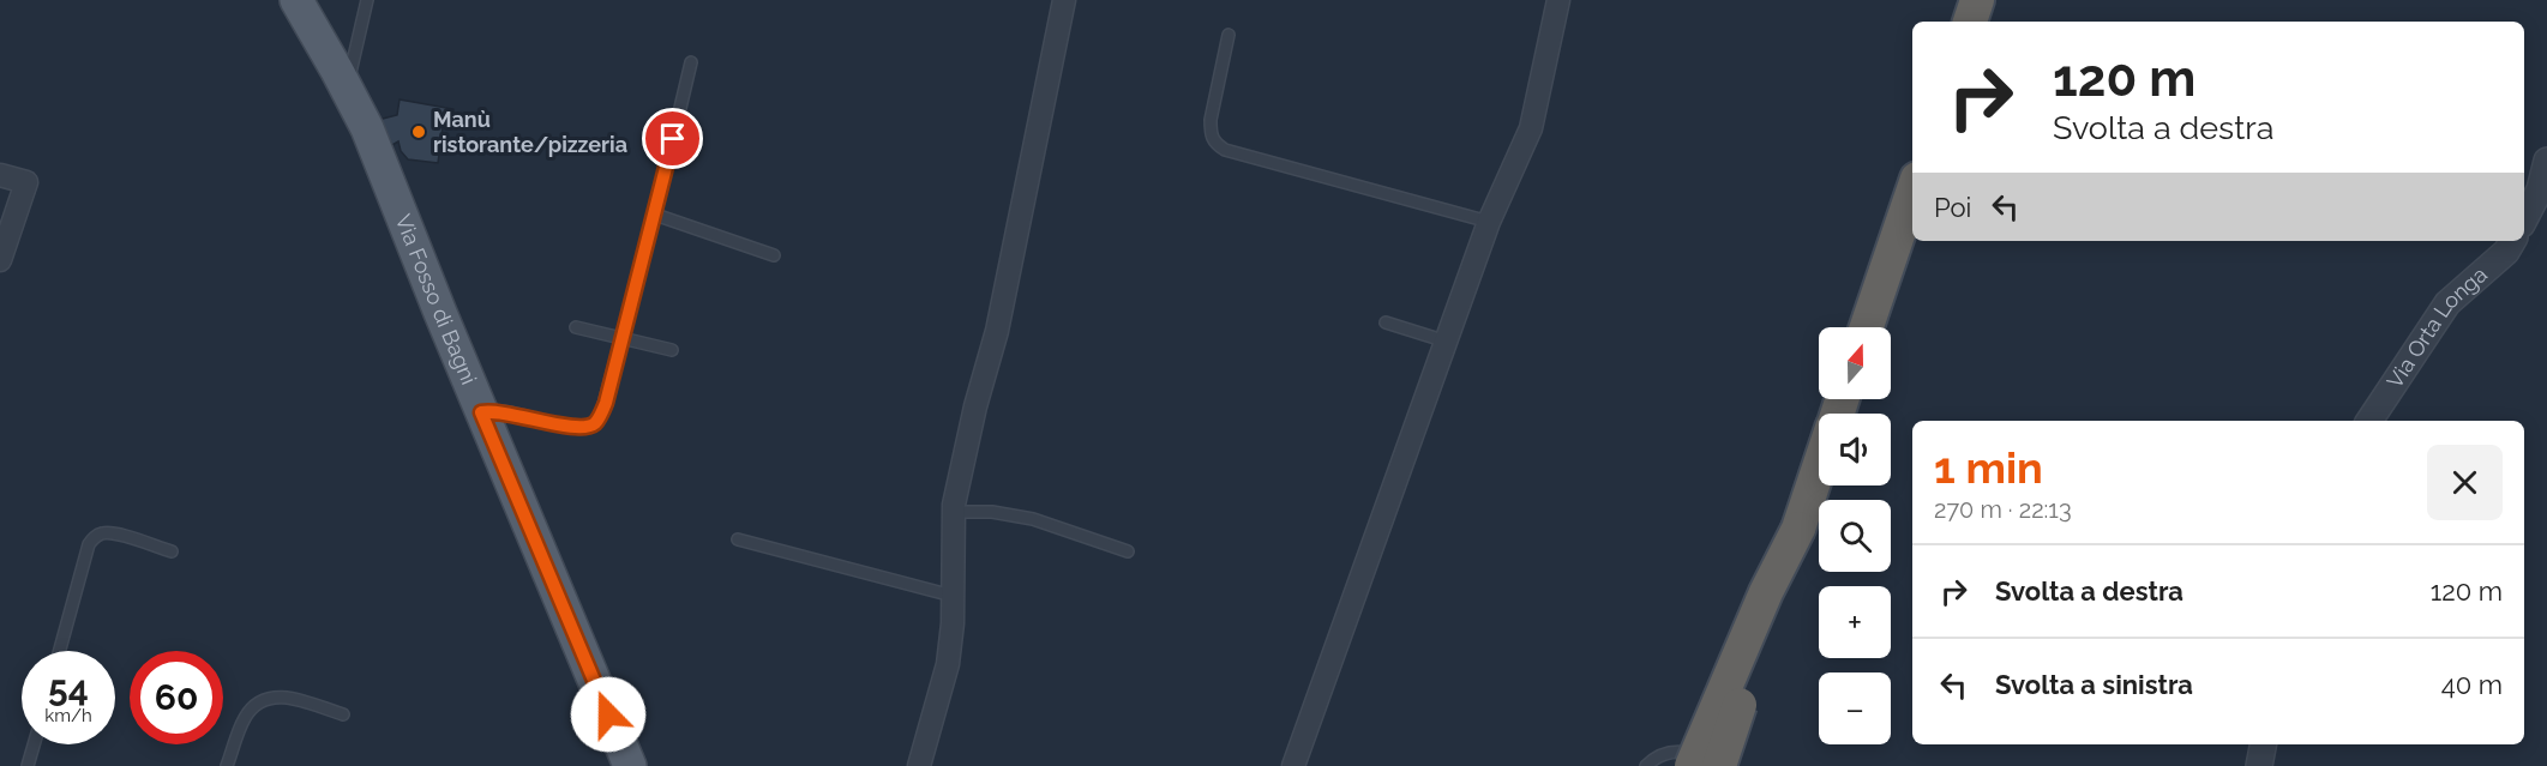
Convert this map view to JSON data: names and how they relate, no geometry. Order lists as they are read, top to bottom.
{
  "streets": {
    "main road": ["Via Fosso di Bagni"],
    "street": ["Via Orta Longa"]
  },
  "places": ["Manù ristorante/pizzeria"],
  "north": "top",
  "page": {
    "turn": ["120 m", "Svolta a destra"],
    "then": "Poi",
    "map_buttons": ["+", "−"],
    "heading": ["1 min", "270 m · 22:13"],
    "list": [
      {
        "name": "Svolta a destra",
        "value": "120 m"
      },
      {
        "name": "Svolta a sinistra",
        "value": "40 m"
      }
    ],
    "speed": "54 km/h",
    "limit": "60"
  }
}
